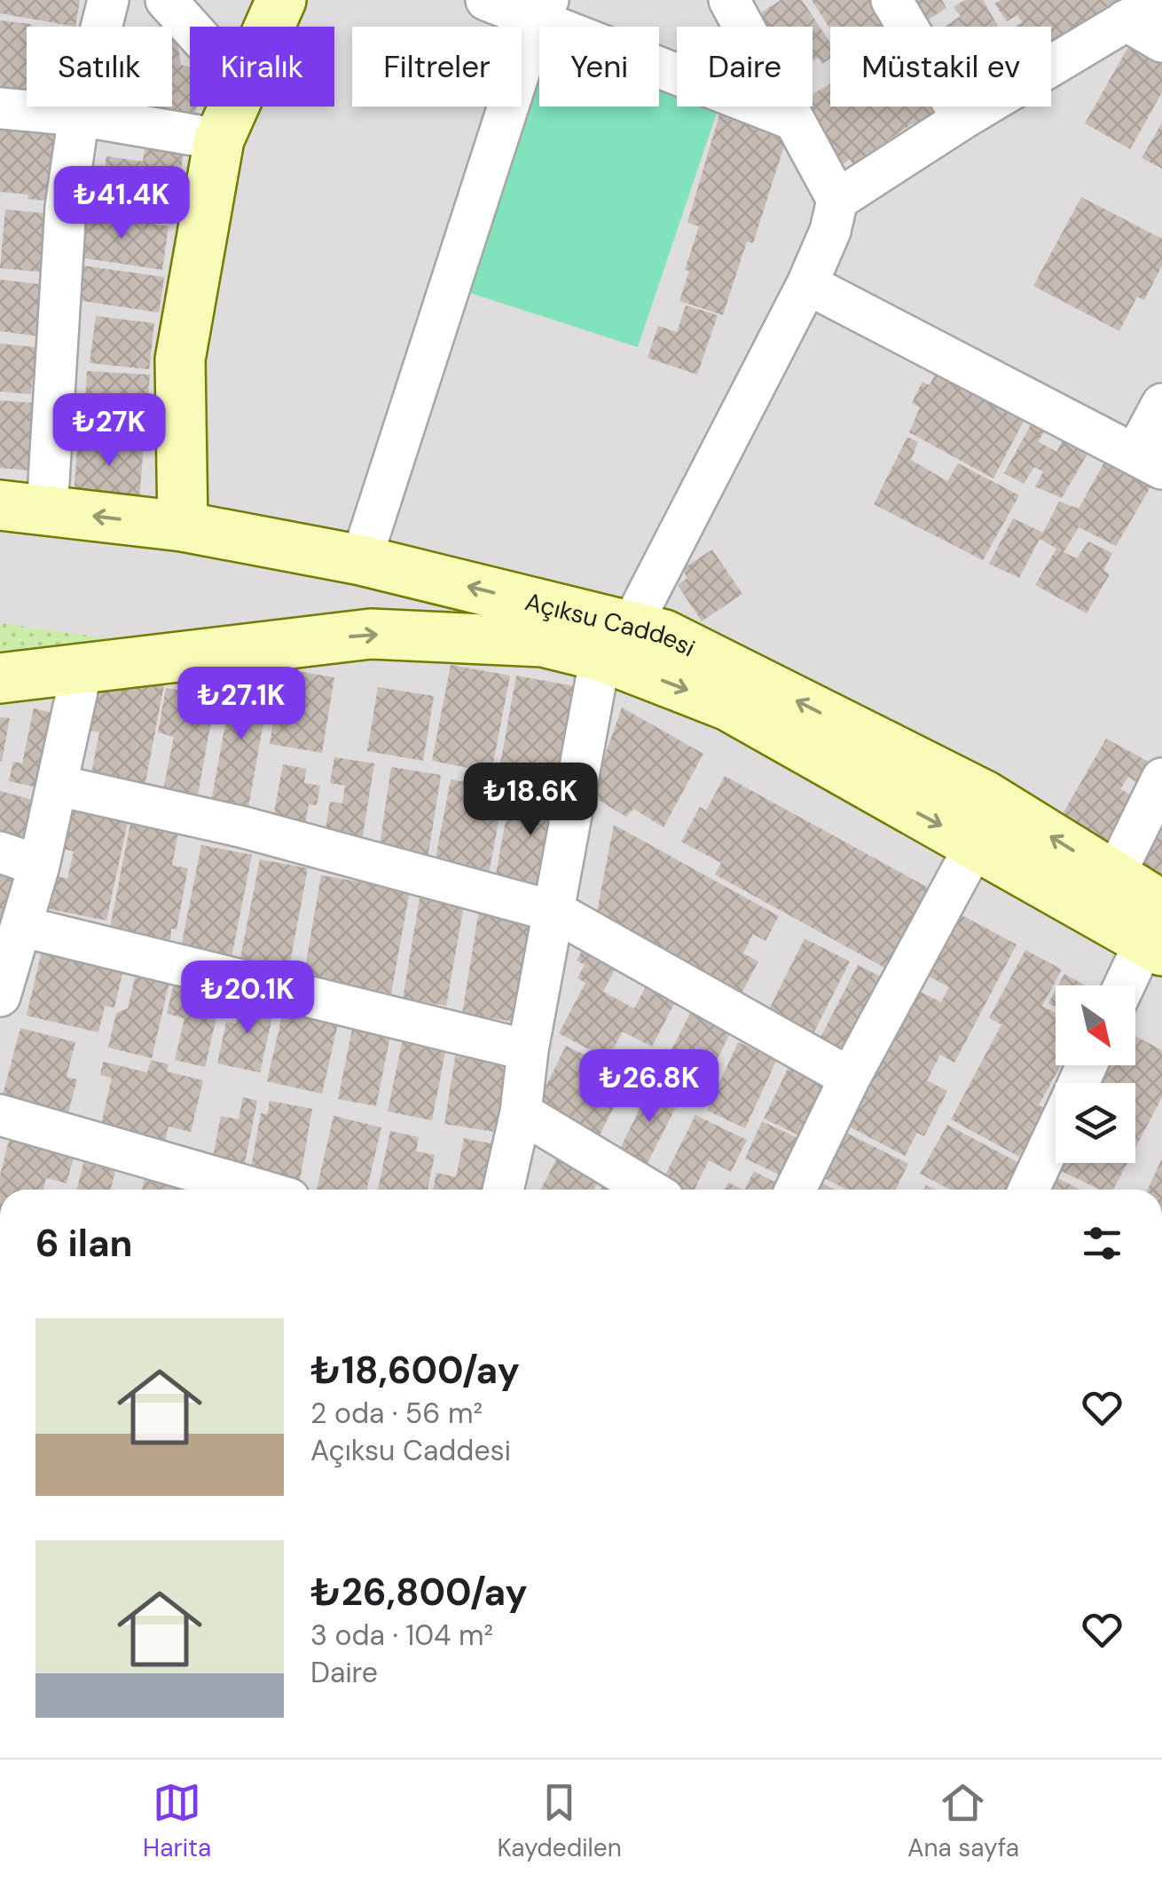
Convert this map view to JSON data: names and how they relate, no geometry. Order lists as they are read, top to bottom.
{
  "streets": {
    "main road": ["Açıksu Caddesi"]
  },
  "north": "bottom right",
  "page": {
    "chip": [
      "Satılık",
      "Kiralık",
      "Filtreler",
      "Yeni",
      "Daire",
      "Müstakil ev"
    ],
    "price": [
      "₺41.4K",
      "₺27K",
      "₺27.1K",
      "₺18.6K",
      "₺20.1K",
      "₺26.8K"
    ],
    "heading": "6 ilan",
    "list": [
      {
        "name": "₺18,600/ay",
        "note": "2 oda · 56 m² · Açıksu Caddesi"
      },
      {
        "name": "₺26,800/ay",
        "note": "3 oda · 104 m² · Daire"
      }
    ],
    "tabs": ["Harita", "Kaydedilen", "Ana sayfa"]
  }
}
